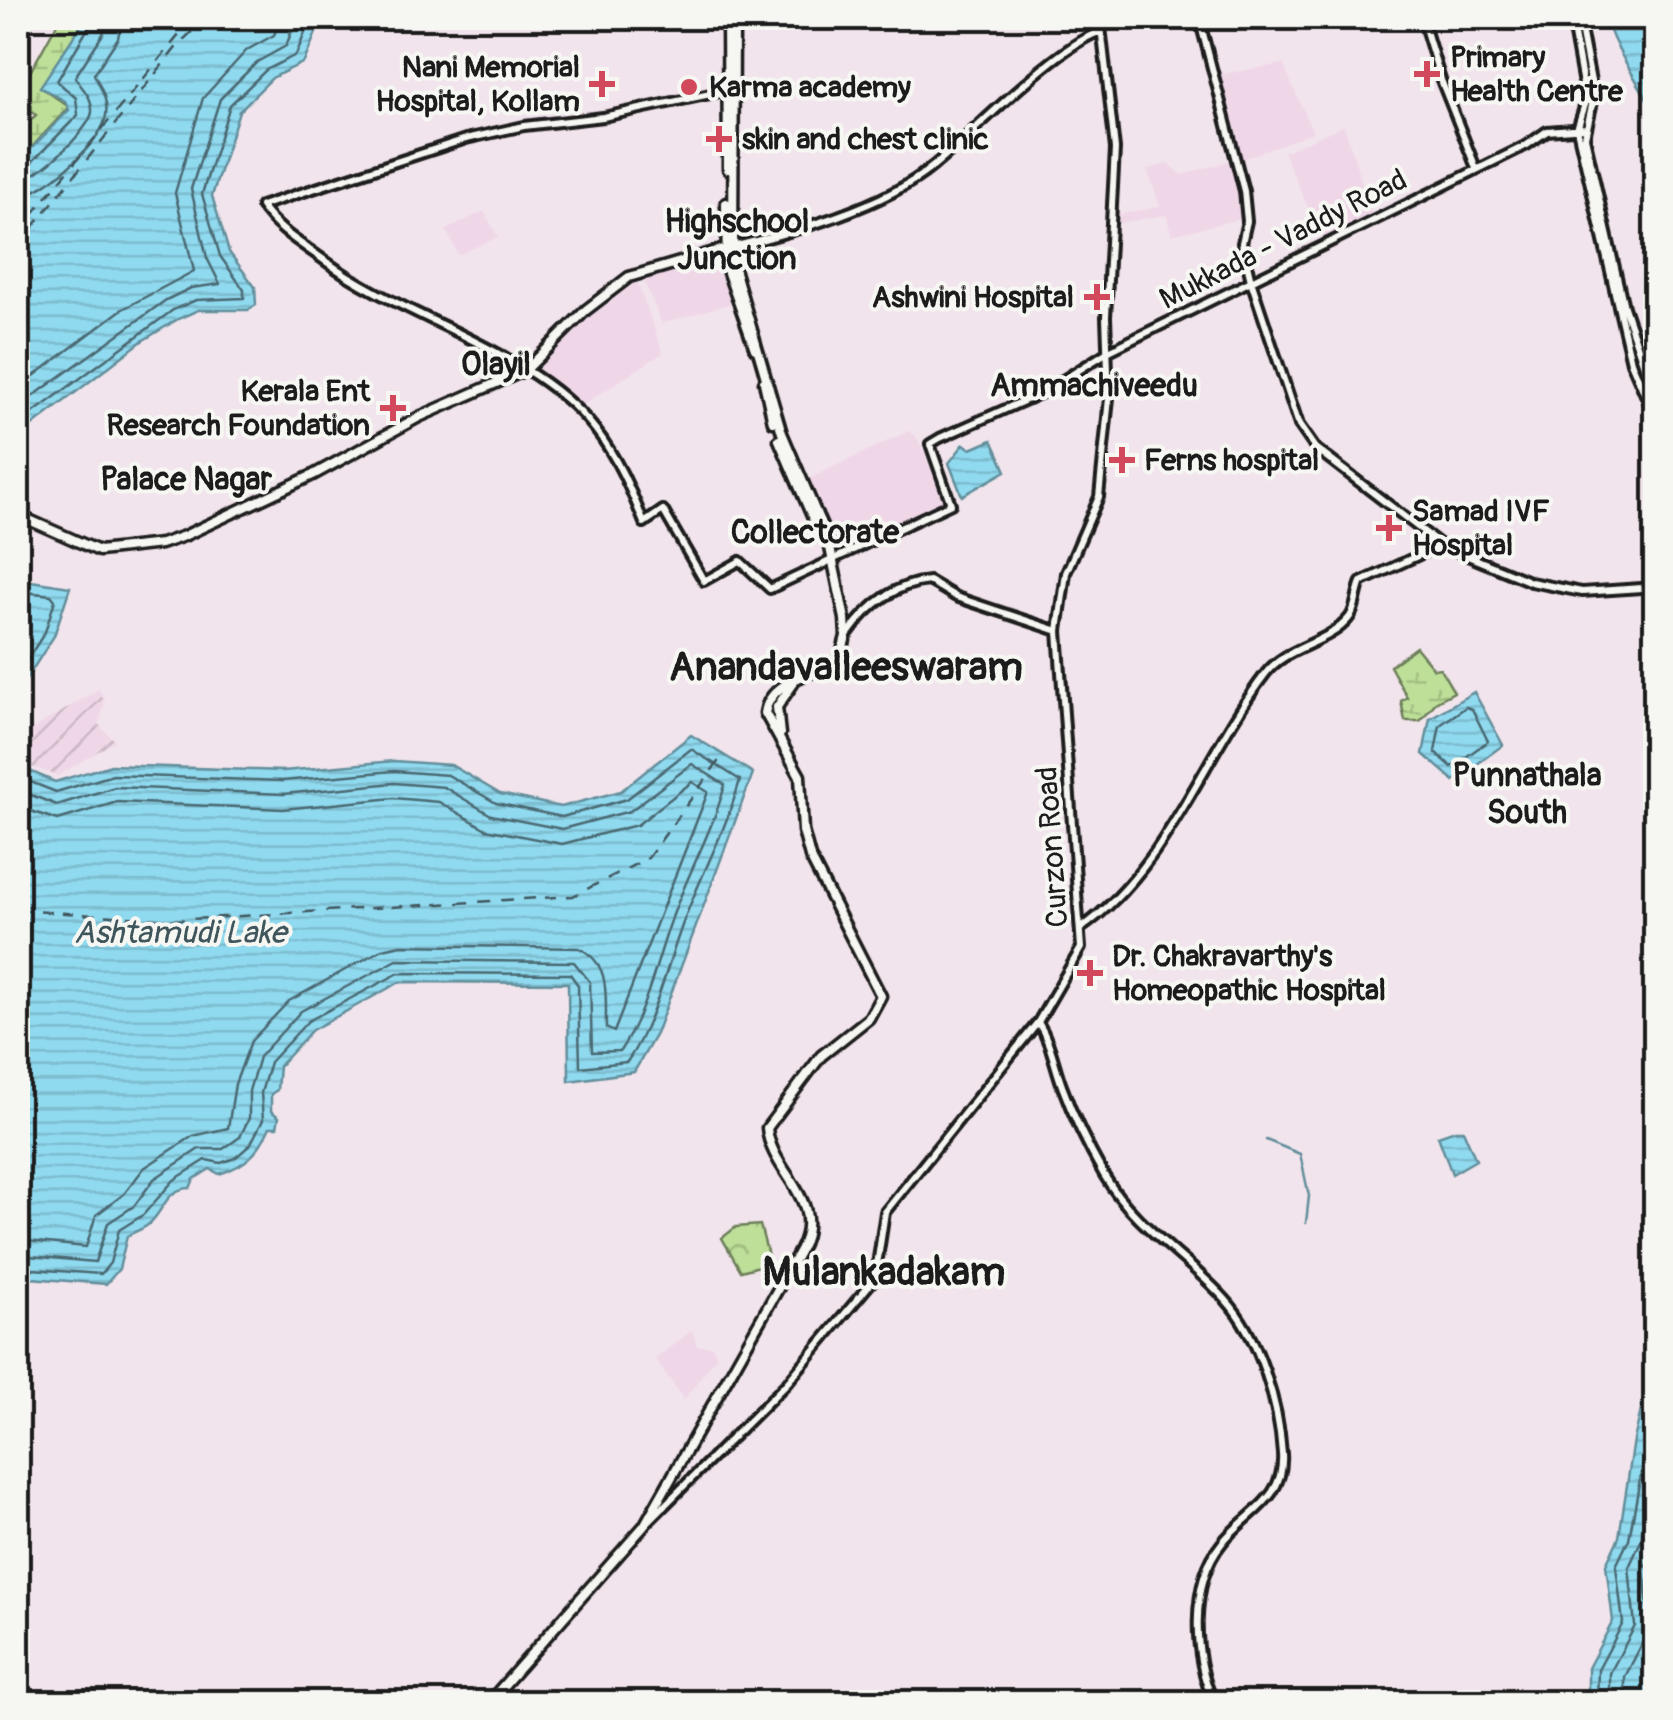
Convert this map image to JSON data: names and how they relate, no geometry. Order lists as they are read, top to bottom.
{
  "streets": {
    "street": ["Mukkada - Vaddy Road", "Curzon Road"]
  },
  "crossings": [
    ["Mukkada - Vaddy Road", "Curzon Road"]
  ],
  "districts": [
    "Highschool Junction",
    "Olayil",
    "Ammachiveedu",
    "Palace Nagar",
    "Collectorate",
    "Anandavalleeswaram",
    "Punnathala South",
    "Mulankadakam"
  ],
  "water": ["Ashtamudi Lake"],
  "places": {
    "health": [
      "Primary Health Centre",
      "Nani Memorial Hospital, Kollam",
      "skin and chest clinic",
      "Ashwini Hospital",
      "Kerala Ent Research Foundation",
      "Ferns hospital",
      "Samad IVF Hospital",
      "Dr. Chakravarthy's Homeopathic Hospital"
    ],
    "other": ["Karma academy"]
  }
}
